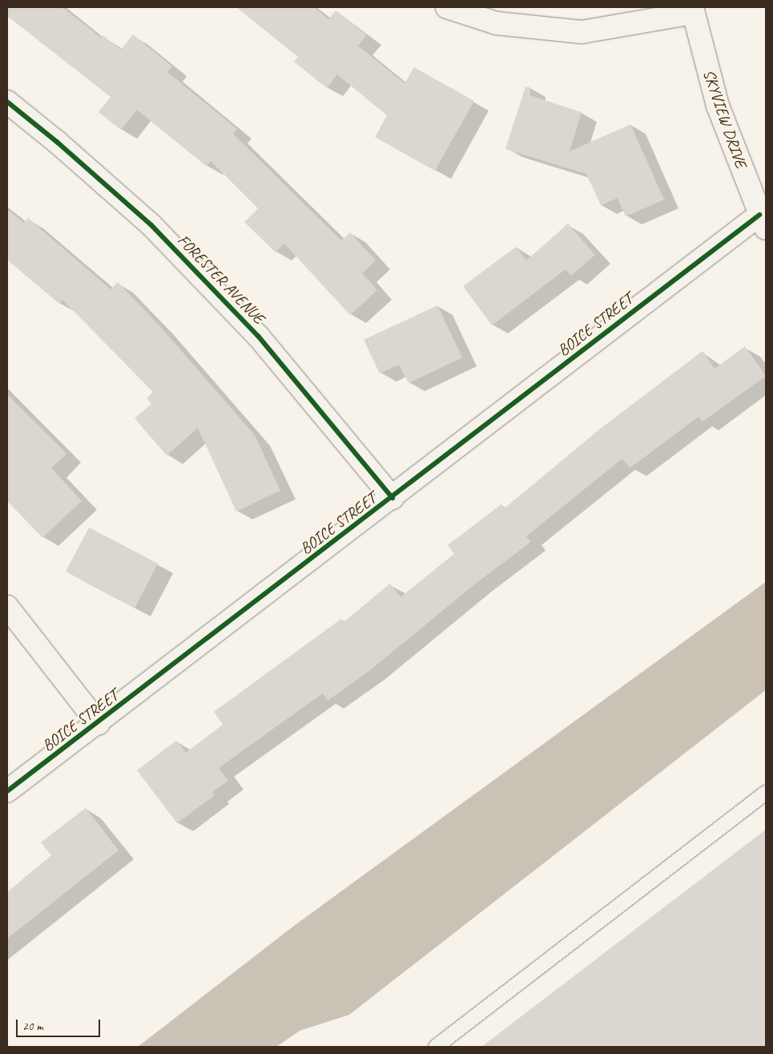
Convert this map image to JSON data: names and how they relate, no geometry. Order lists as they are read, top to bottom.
{
  "streets": {
    "street": ["SKYVIEW DRIVE", "FORESTER AVENUE", "BOICE STREET"]
  },
  "crossings": [
    ["SKYVIEW DRIVE", "BOICE STREET"],
    ["FORESTER AVENUE", "BOICE STREET"]
  ],
  "scale_bar": "20 m"
}
